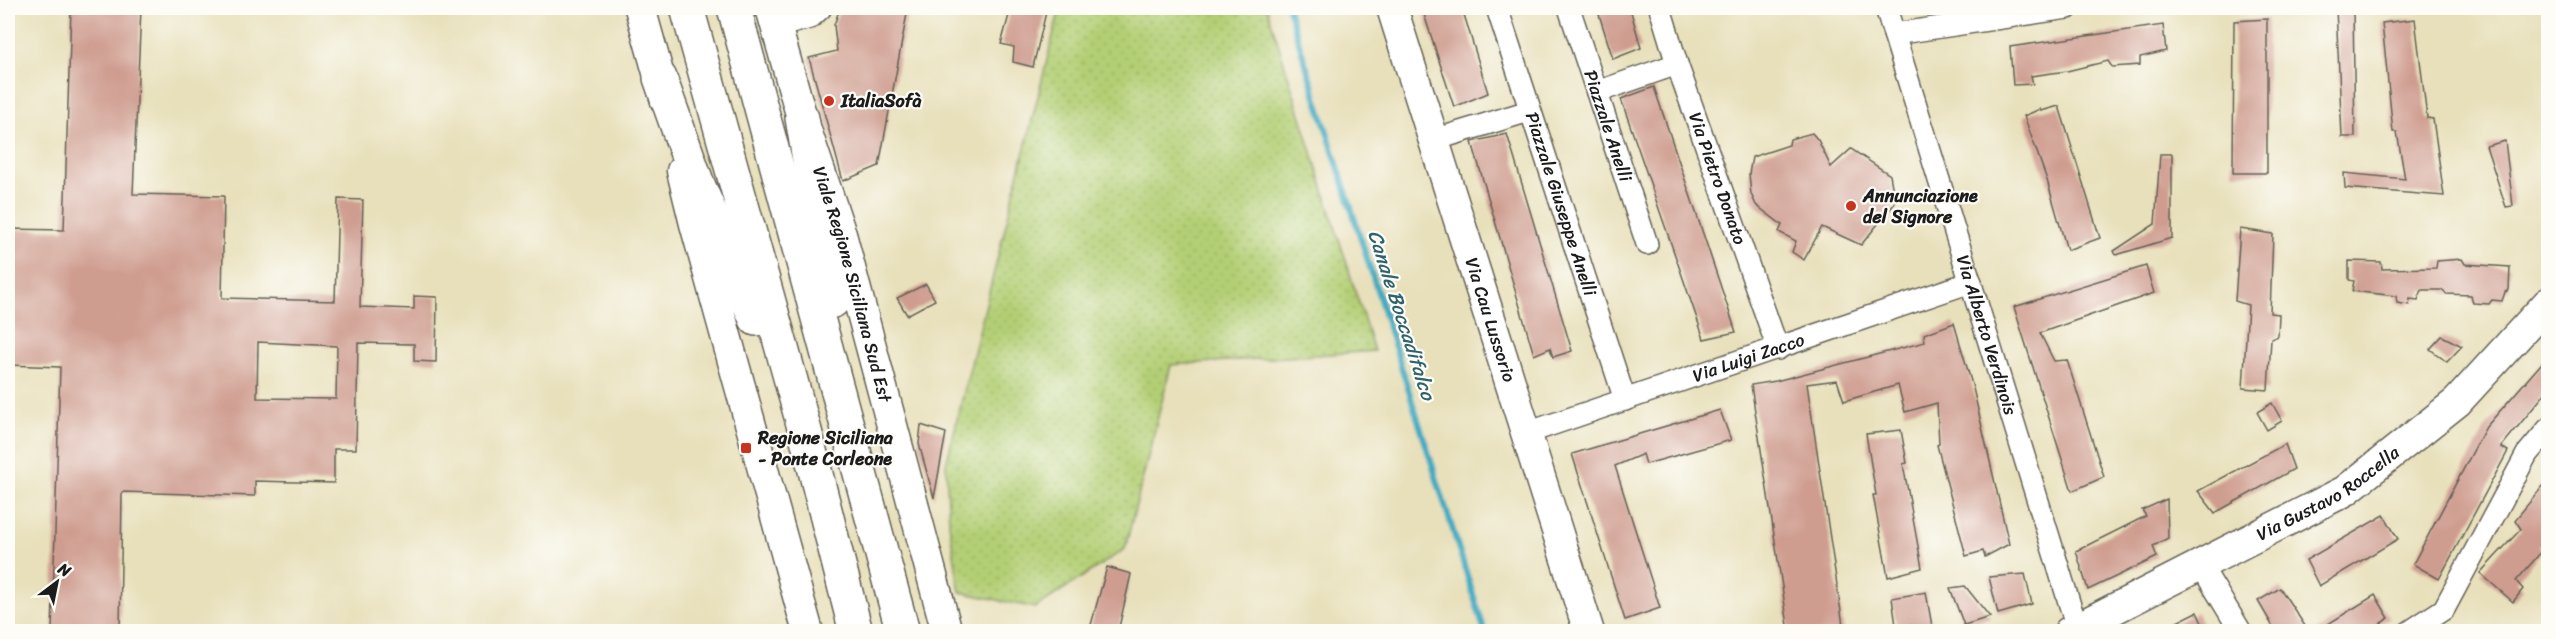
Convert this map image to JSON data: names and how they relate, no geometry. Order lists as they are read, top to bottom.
{
  "streets": {
    "street": [
      "Piazzale Anelli",
      "Via Pietro Donato",
      "Piazzale Giuseppe Anelli",
      "Viale Regione Siciliana Sud Est",
      "Via Cau Lussorio",
      "Via Alberto Verdinois",
      "Via Luigi Zacco",
      "Via Gustavo Roccella"
    ]
  },
  "crossings": [
    ["Via Pietro Donato", "Via Luigi Zacco"],
    ["Piazzale Giuseppe Anelli", "Via Luigi Zacco"],
    ["Via Cau Lussorio", "Via Luigi Zacco"],
    ["Via Alberto Verdinois", "Via Luigi Zacco"],
    ["Via Alberto Verdinois", "Via Gustavo Roccella"]
  ],
  "water": ["Canale Boccadifalco"],
  "places": {
    "other": ["ItaliaSofà", "Annunciazione del Signore"],
    "transit": ["Regione Siciliana - Ponte Corleone"]
  },
  "north": "top right"
}
